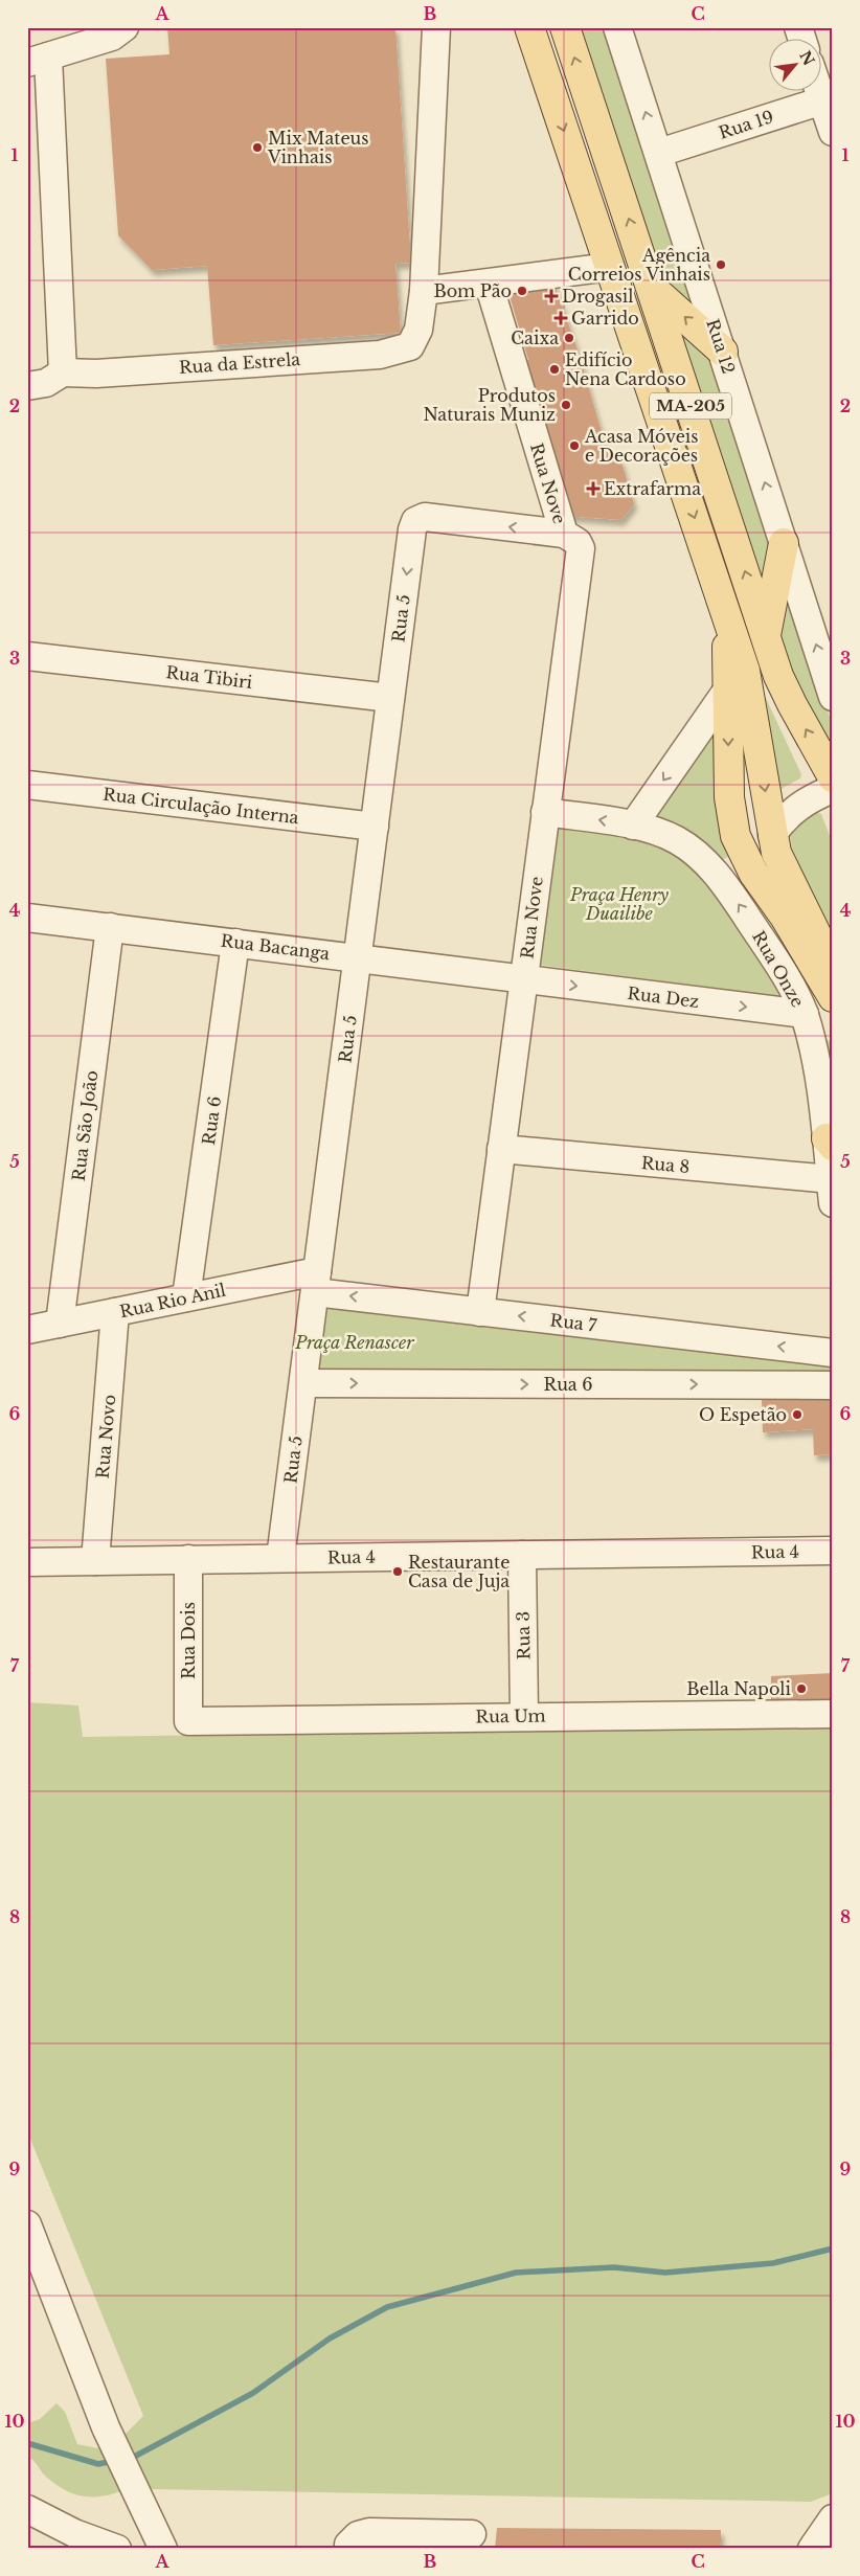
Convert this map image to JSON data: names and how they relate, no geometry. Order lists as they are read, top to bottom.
{
  "streets": {
    "main road": ["MA-205"],
    "street": [
      "Rua 19",
      "Rua 12",
      "Rua da Estrela",
      "Rua Nove",
      "Rua 5",
      "Rua Tibiri",
      "Rua Circulação Interna",
      "Rua Bacanga",
      "Rua Onze",
      "Rua Dez",
      "Rua 6",
      "Rua São João",
      "Rua 8",
      "Rua Rio Anil",
      "Rua 7",
      "Rua Novo",
      "Rua 4",
      "Rua 3",
      "Rua Dois",
      "Rua Um"
    ]
  },
  "crossings": [
    ["Rua 19", "Rua 12"],
    ["Rua Nove", "Rua 5"],
    ["Rua Nove", "Rua Bacanga"],
    ["Rua Nove", "Rua Onze"],
    ["Rua Nove", "Rua Dez"],
    ["Rua Nove", "Rua 8"],
    ["Rua Nove", "Rua 7"],
    ["Rua 5", "Rua Tibiri"],
    ["Rua 5", "Rua Circulação Interna"],
    ["Rua 5", "Rua Bacanga"],
    ["Rua 5", "Rua 6"],
    ["Rua 5", "Rua Rio Anil"],
    ["Rua 5", "Rua 7"],
    ["Rua 5", "Rua 4"],
    ["Rua Bacanga", "Rua Dez"],
    ["Rua Bacanga", "Rua 6"],
    ["Rua Bacanga", "Rua São João"],
    ["Rua Onze", "Rua Dez"],
    ["Rua Onze", "Rua 8"],
    ["Rua 6", "Rua Rio Anil"],
    ["Rua São João", "Rua Rio Anil"],
    ["Rua Rio Anil", "Rua 7"],
    ["Rua Rio Anil", "Rua Novo"],
    ["Rua Novo", "Rua 4"],
    ["Rua 4", "Rua 3"],
    ["Rua 4", "Rua Dois"],
    ["Rua 3", "Rua Um"],
    ["Rua Dois", "Rua Um"]
  ],
  "one_way": [
    "Rua 12",
    "Rua Onze",
    "Rua Dez",
    "Rua 6",
    "Rua 7"
  ],
  "parks": ["Praça Henry Duailibe", "Praça Renascer"],
  "places": {
    "other": [
      "Mix Mateus Vinhais",
      "Agência Correios Vinhais",
      "Bom Pão",
      "Caixa",
      "Edifício Nena Cardoso",
      "Produtos Naturais Muniz",
      "Acasa Móveis e Decorações",
      "O Espetão",
      "Restaurante Casa de Juja",
      "Bella Napoli"
    ],
    "health": ["Drogasil", "Garrido", "Extrafarma"]
  },
  "north": "top right",
  "grid": {
    "columns": ["A", "B", "C"],
    "rows": [
      "1",
      "2",
      "3",
      "4",
      "5",
      "6",
      "7",
      "8",
      "9",
      "10"
    ]
  }
}
